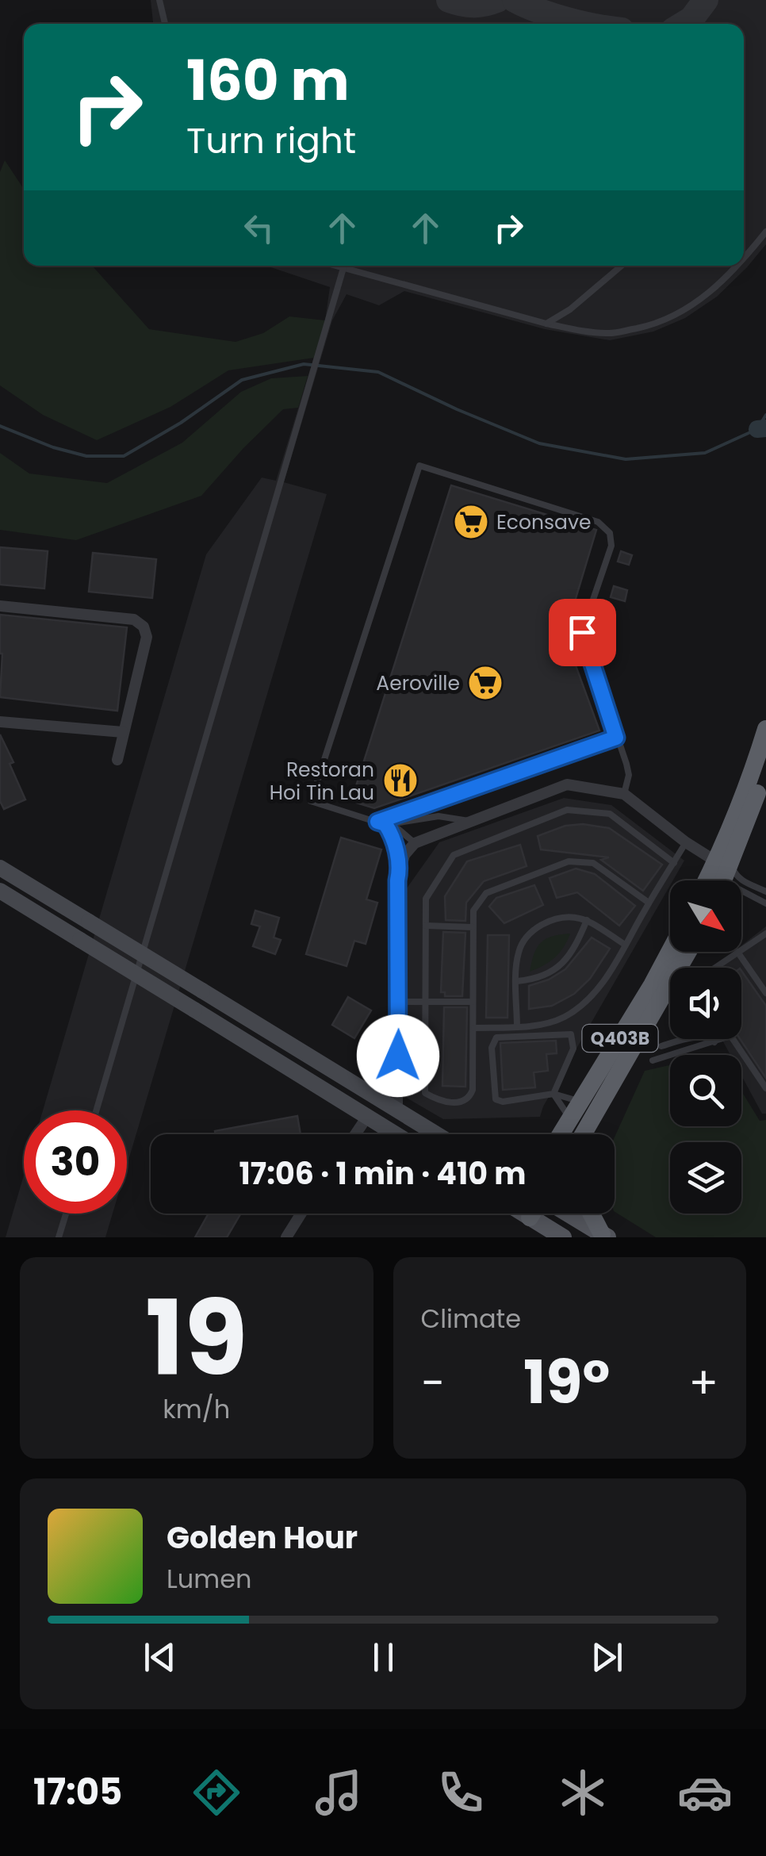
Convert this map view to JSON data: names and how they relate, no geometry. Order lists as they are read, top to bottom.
{
  "streets": {
    "highway": ["Q403B"]
  },
  "places": {
    "supermarket": ["Econsave", "Aeroville"],
    "restaurant": ["Restoran Hoi Tin Lau"]
  },
  "north": "bottom right",
  "page": {
    "turn": ["160 m", "Turn right"],
    "limit": "30",
    "trip": "17:06 · 1 min · 410 m",
    "tile": [
      ["19", "km/h"],
      "Climate"
    ],
    "heat": ["−", "19°", "+"],
    "song": ["Golden Hour", "Lumen"],
    "tabs": "17:05"
  }
}
